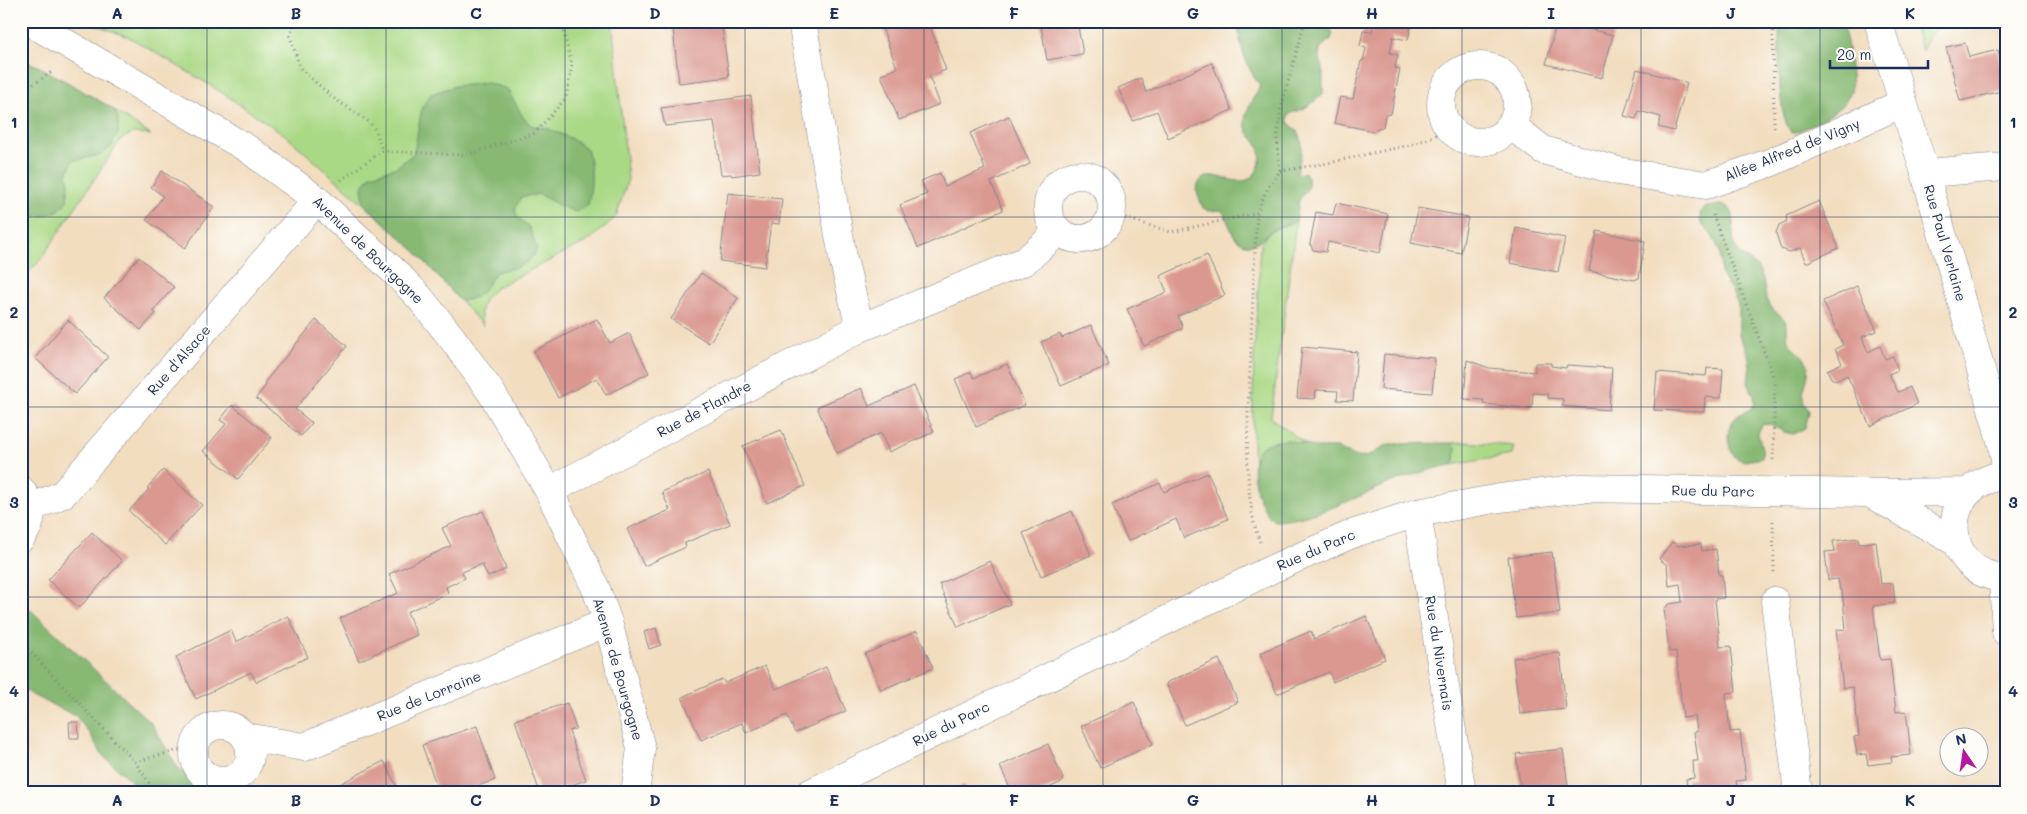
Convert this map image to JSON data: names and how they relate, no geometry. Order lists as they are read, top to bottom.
{
  "streets": {
    "street": [
      "Allée Alfred de Vigny",
      "Rue Paul Verlaine",
      "Avenue de Bourgogne",
      "Rue d'Alsace",
      "Rue de Flandre",
      "Rue du Parc",
      "Rue du Nivernais",
      "Rue de Lorraine"
    ]
  },
  "crossings": [
    ["Allée Alfred de Vigny", "Rue Paul Verlaine"],
    ["Avenue de Bourgogne", "Rue d'Alsace"],
    ["Avenue de Bourgogne", "Rue de Flandre"],
    ["Avenue de Bourgogne", "Rue de Lorraine"],
    ["Rue du Parc", "Rue du Nivernais"]
  ],
  "scale_bar": "20 m",
  "north": "top",
  "grid": {
    "columns": [
      "A",
      "B",
      "C",
      "D",
      "E",
      "F",
      "G",
      "H",
      "I",
      "J",
      "K"
    ],
    "rows": [
      "1",
      "2",
      "3",
      "4"
    ]
  }
}
